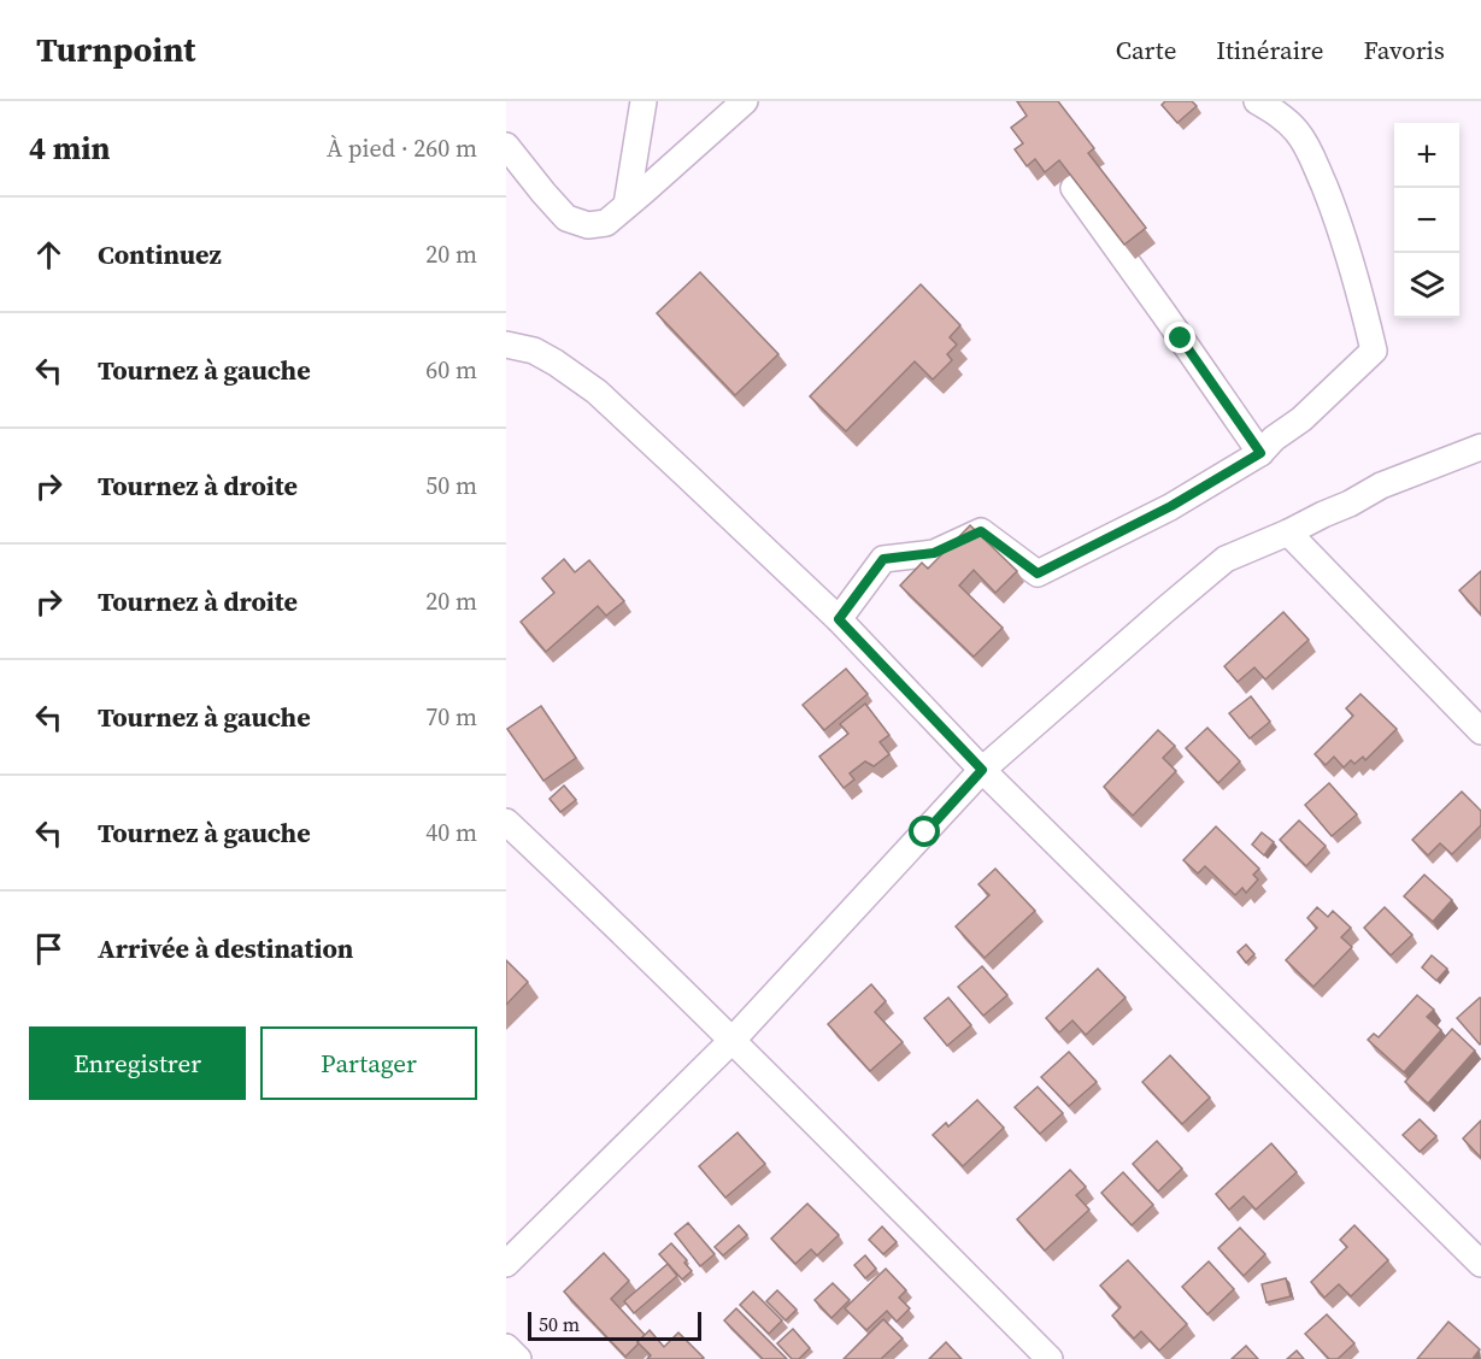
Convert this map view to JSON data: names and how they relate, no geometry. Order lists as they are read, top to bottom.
{
  "scale_bar": "50 m",
  "page": {
    "header": "Turnpoint",
    "nav": ["Carte", "Itinéraire", "Favoris"],
    "heading": ["4 min", "À pied · 260 m"],
    "map_buttons": ["+", "−"],
    "list": [
      ["Continuez", "20 m"],
      ["Tournez à gauche", "60 m"],
      ["Tournez à droite", "50 m"],
      ["Tournez à droite", "20 m"],
      ["Tournez à gauche", "70 m"],
      ["Tournez à gauche", "40 m"],
      "Arrivée à destination"
    ],
    "buttons": ["Enregistrer", "Partager"],
    "scale": "50 m"
  }
}
